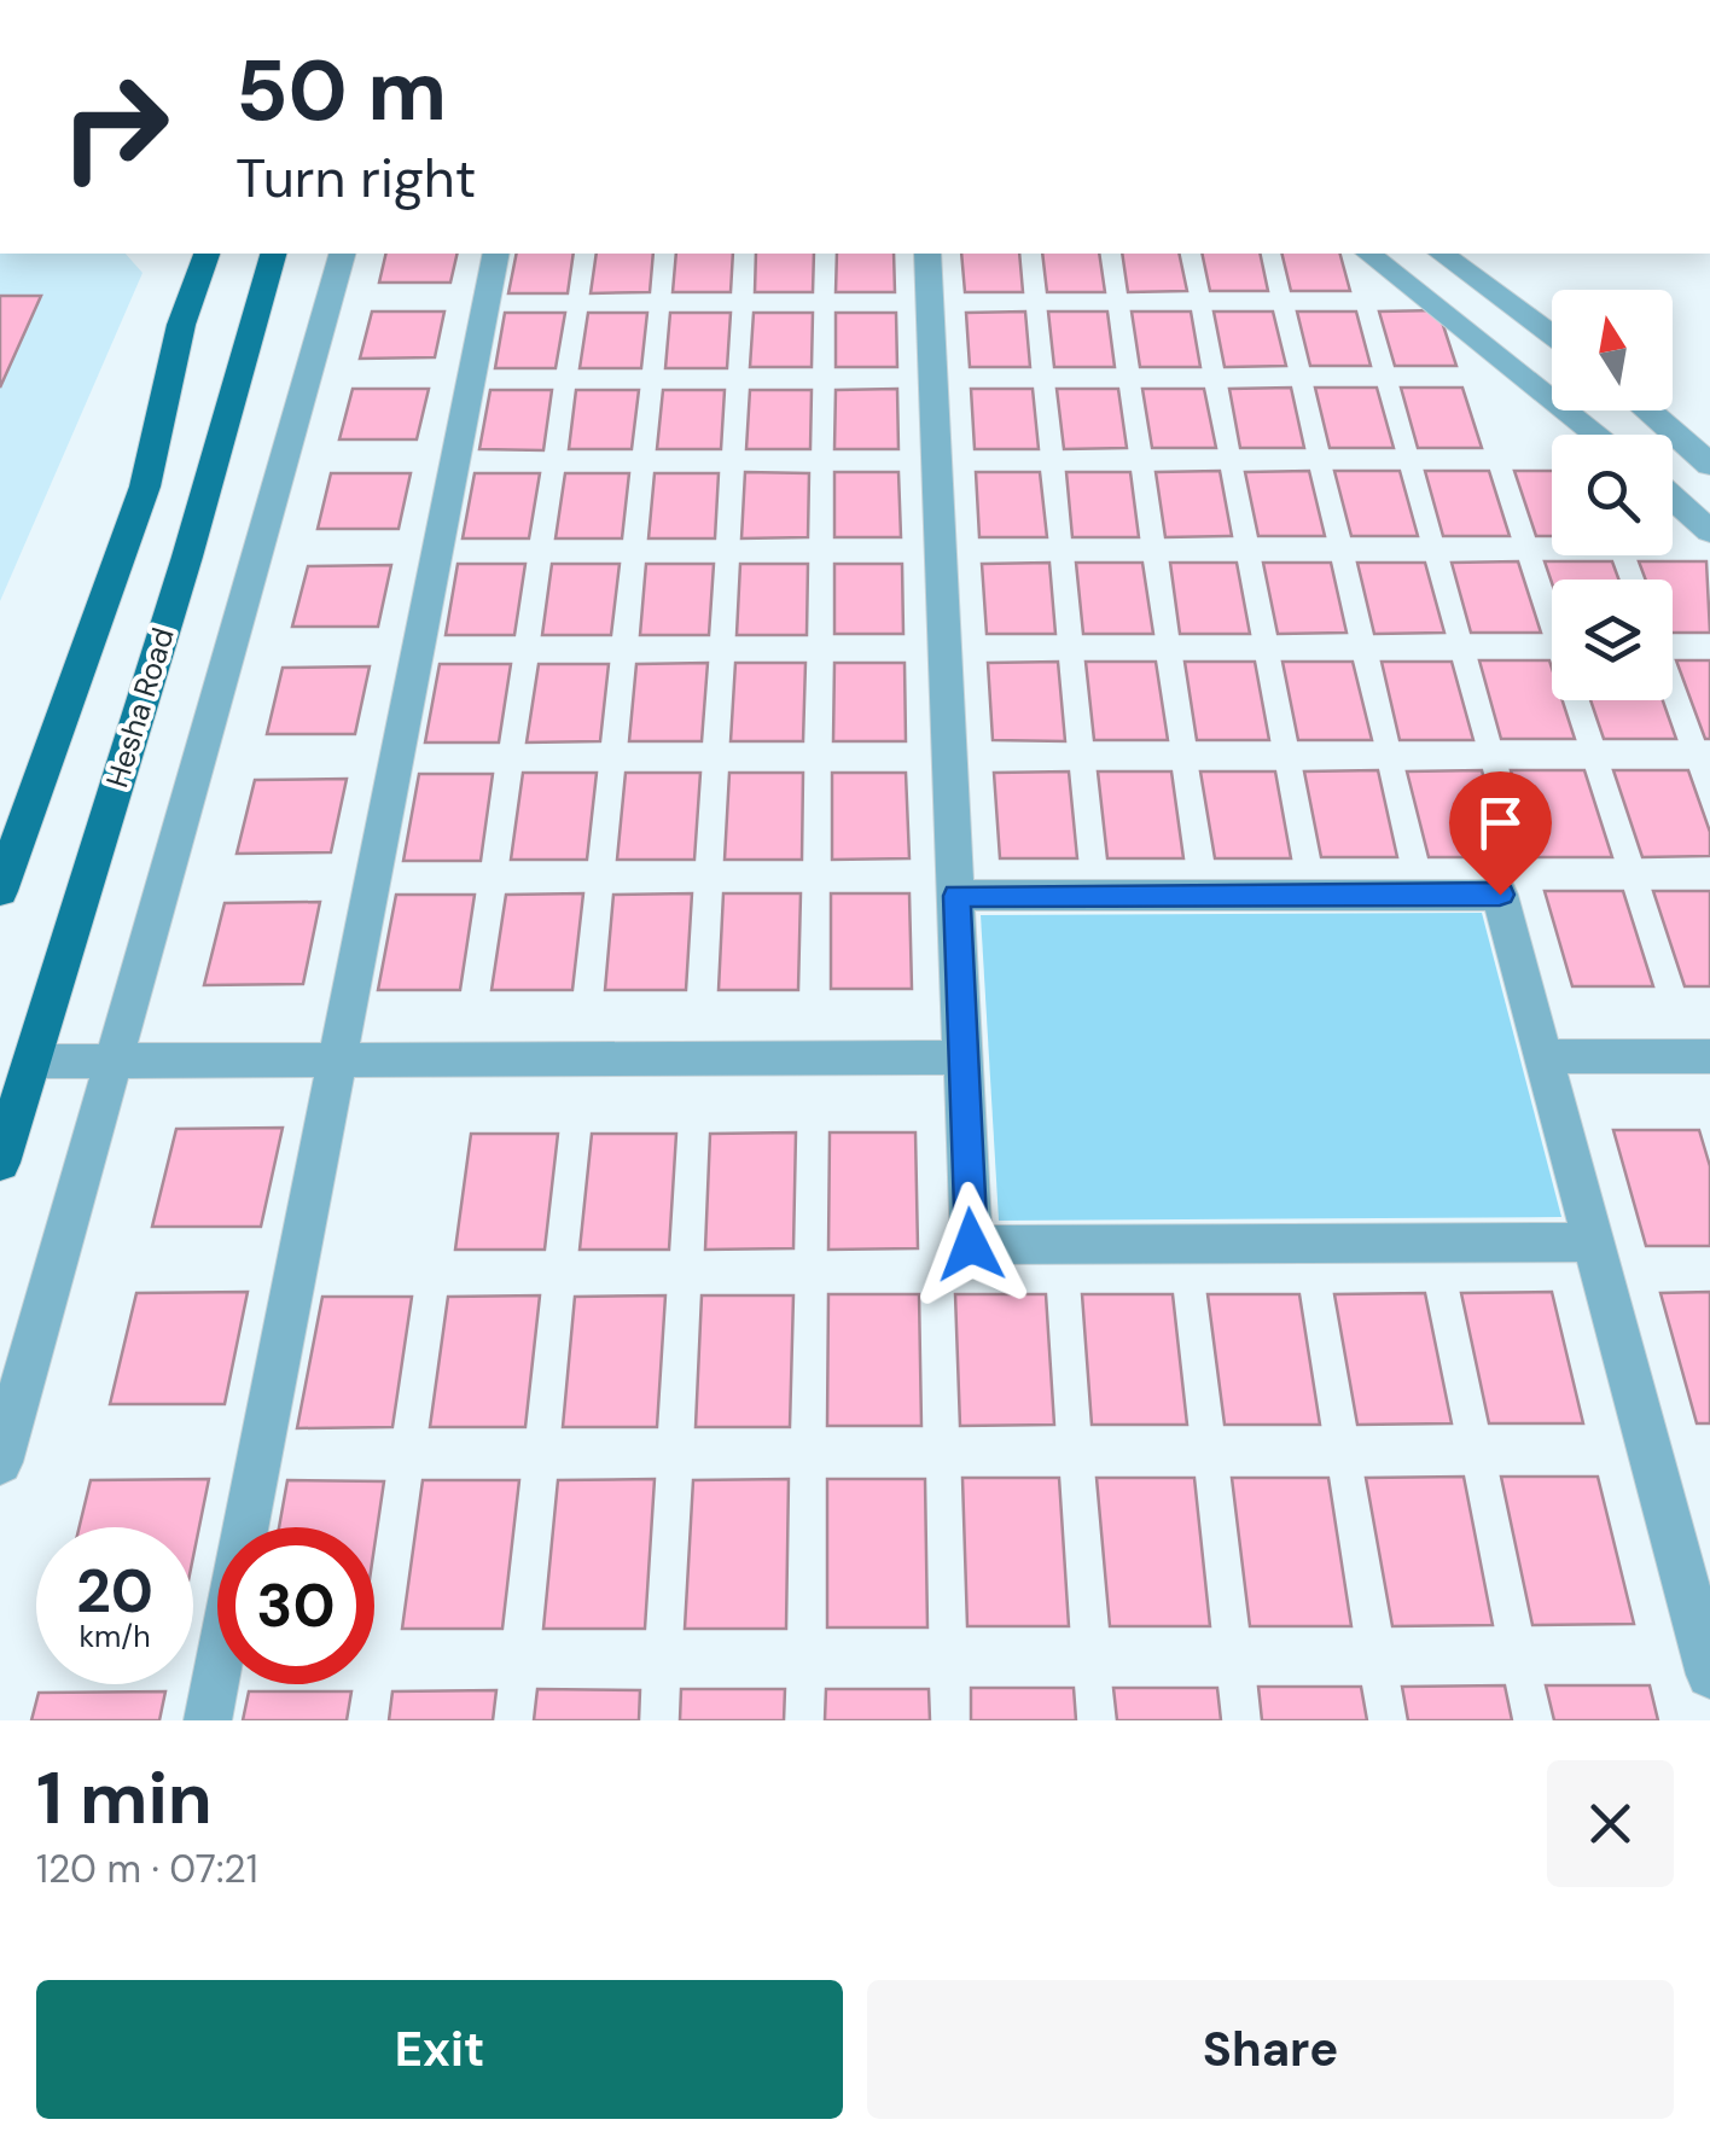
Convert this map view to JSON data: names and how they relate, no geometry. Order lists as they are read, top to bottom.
{
  "streets": {
    "main road": ["Hesha Road"]
  },
  "north": "top",
  "page": {
    "turn": ["50 m", "Turn right"],
    "speed": "20 km/h",
    "limit": "30",
    "heading": ["1 min", "120 m · 07:21"],
    "buttons": ["Exit", "Share"]
  }
}
